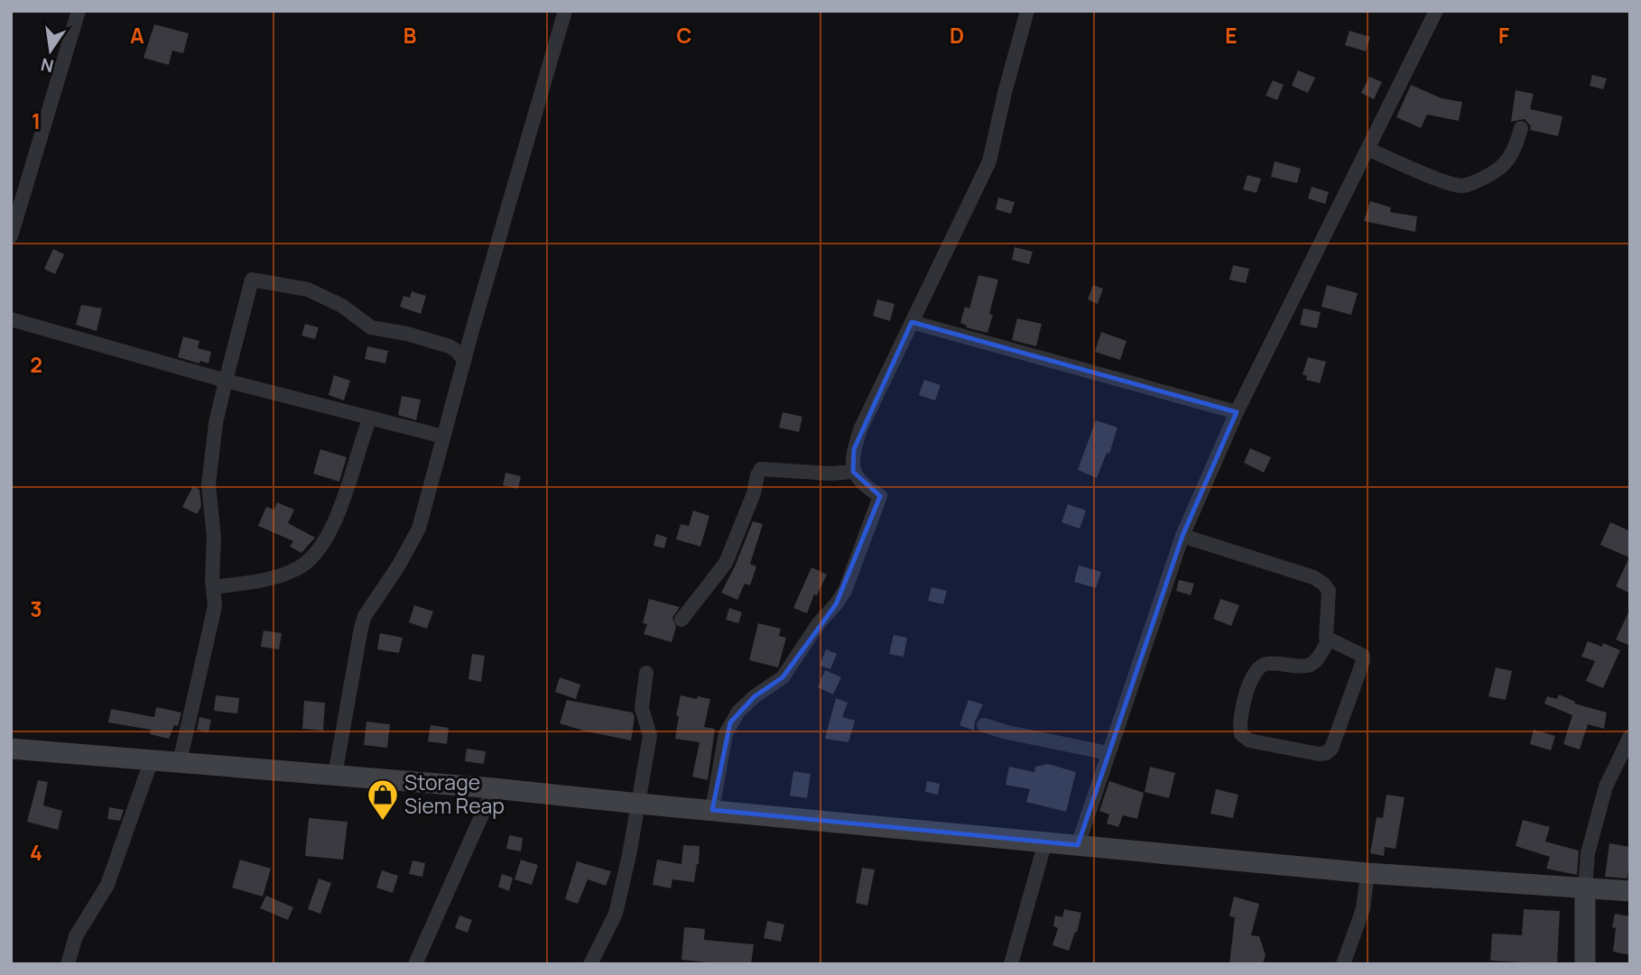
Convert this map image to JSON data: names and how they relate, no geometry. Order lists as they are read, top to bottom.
{
  "places": {
    "shop": ["Storage Siem Reap"]
  },
  "north": "bottom",
  "grid": {
    "columns": [
      "A",
      "B",
      "C",
      "D",
      "E",
      "F"
    ],
    "rows": [
      "1",
      "2",
      "3",
      "4"
    ]
  }
}
